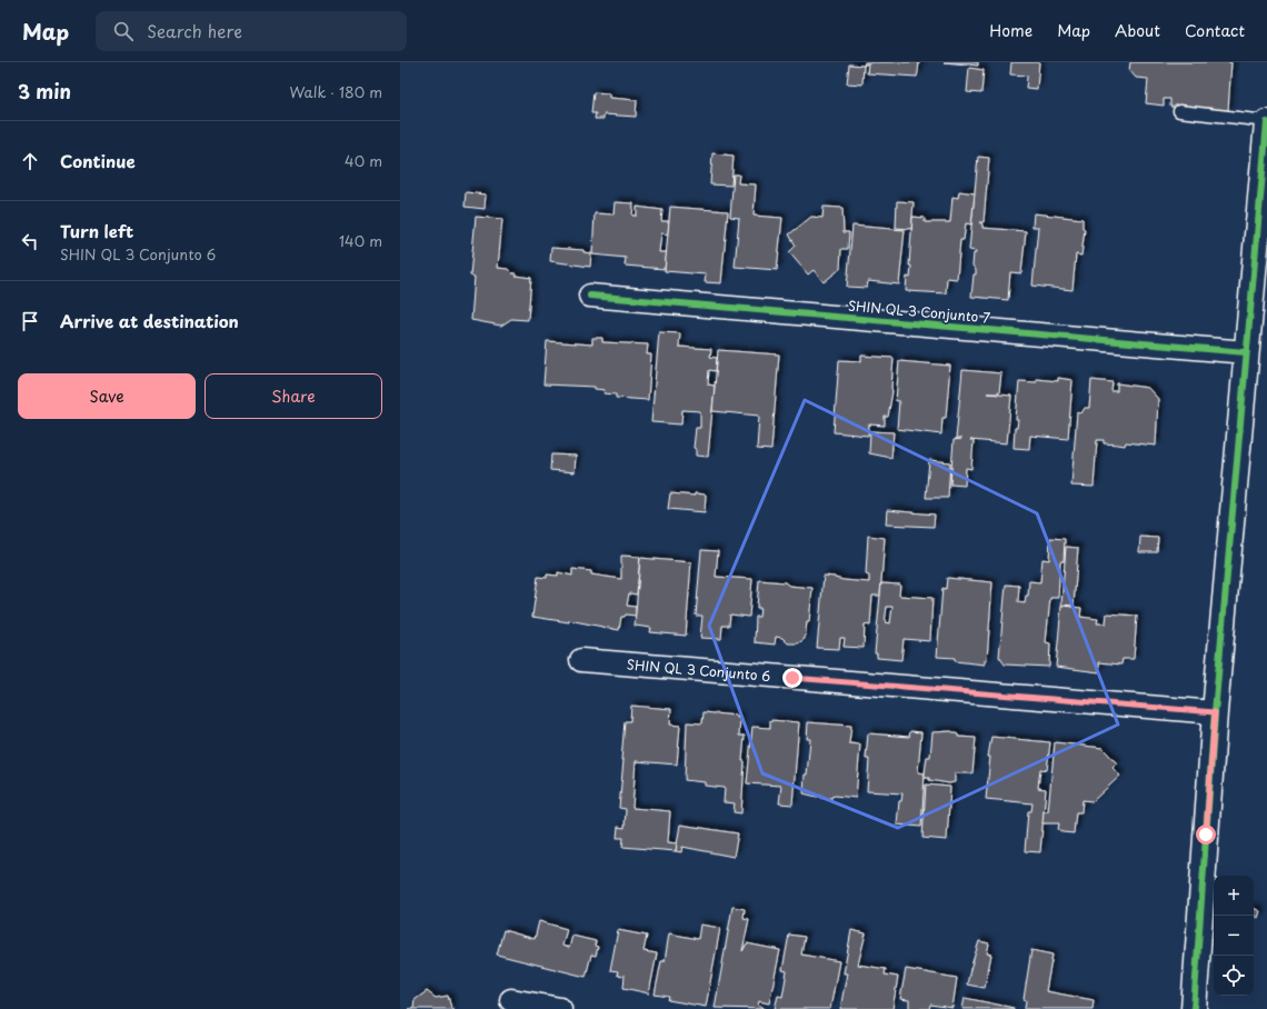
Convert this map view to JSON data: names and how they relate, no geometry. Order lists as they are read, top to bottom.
{
  "streets": {
    "street": ["SHIN QL 3 Conjunto 7", "SHIN QL 3 Conjunto 6"]
  },
  "page": {
    "header": "Map",
    "search": "Search here",
    "nav": [
      "Home",
      "Map",
      "About",
      "Contact"
    ],
    "heading": ["3 min", "Walk · 180 m"],
    "list": [
      ["Continue", "40 m"],
      ["Turn left", "SHIN QL 3 Conjunto 6", "140 m"],
      "Arrive at destination"
    ],
    "buttons": ["Save", "Share"],
    "map_buttons": ["+", "−"]
  }
}
